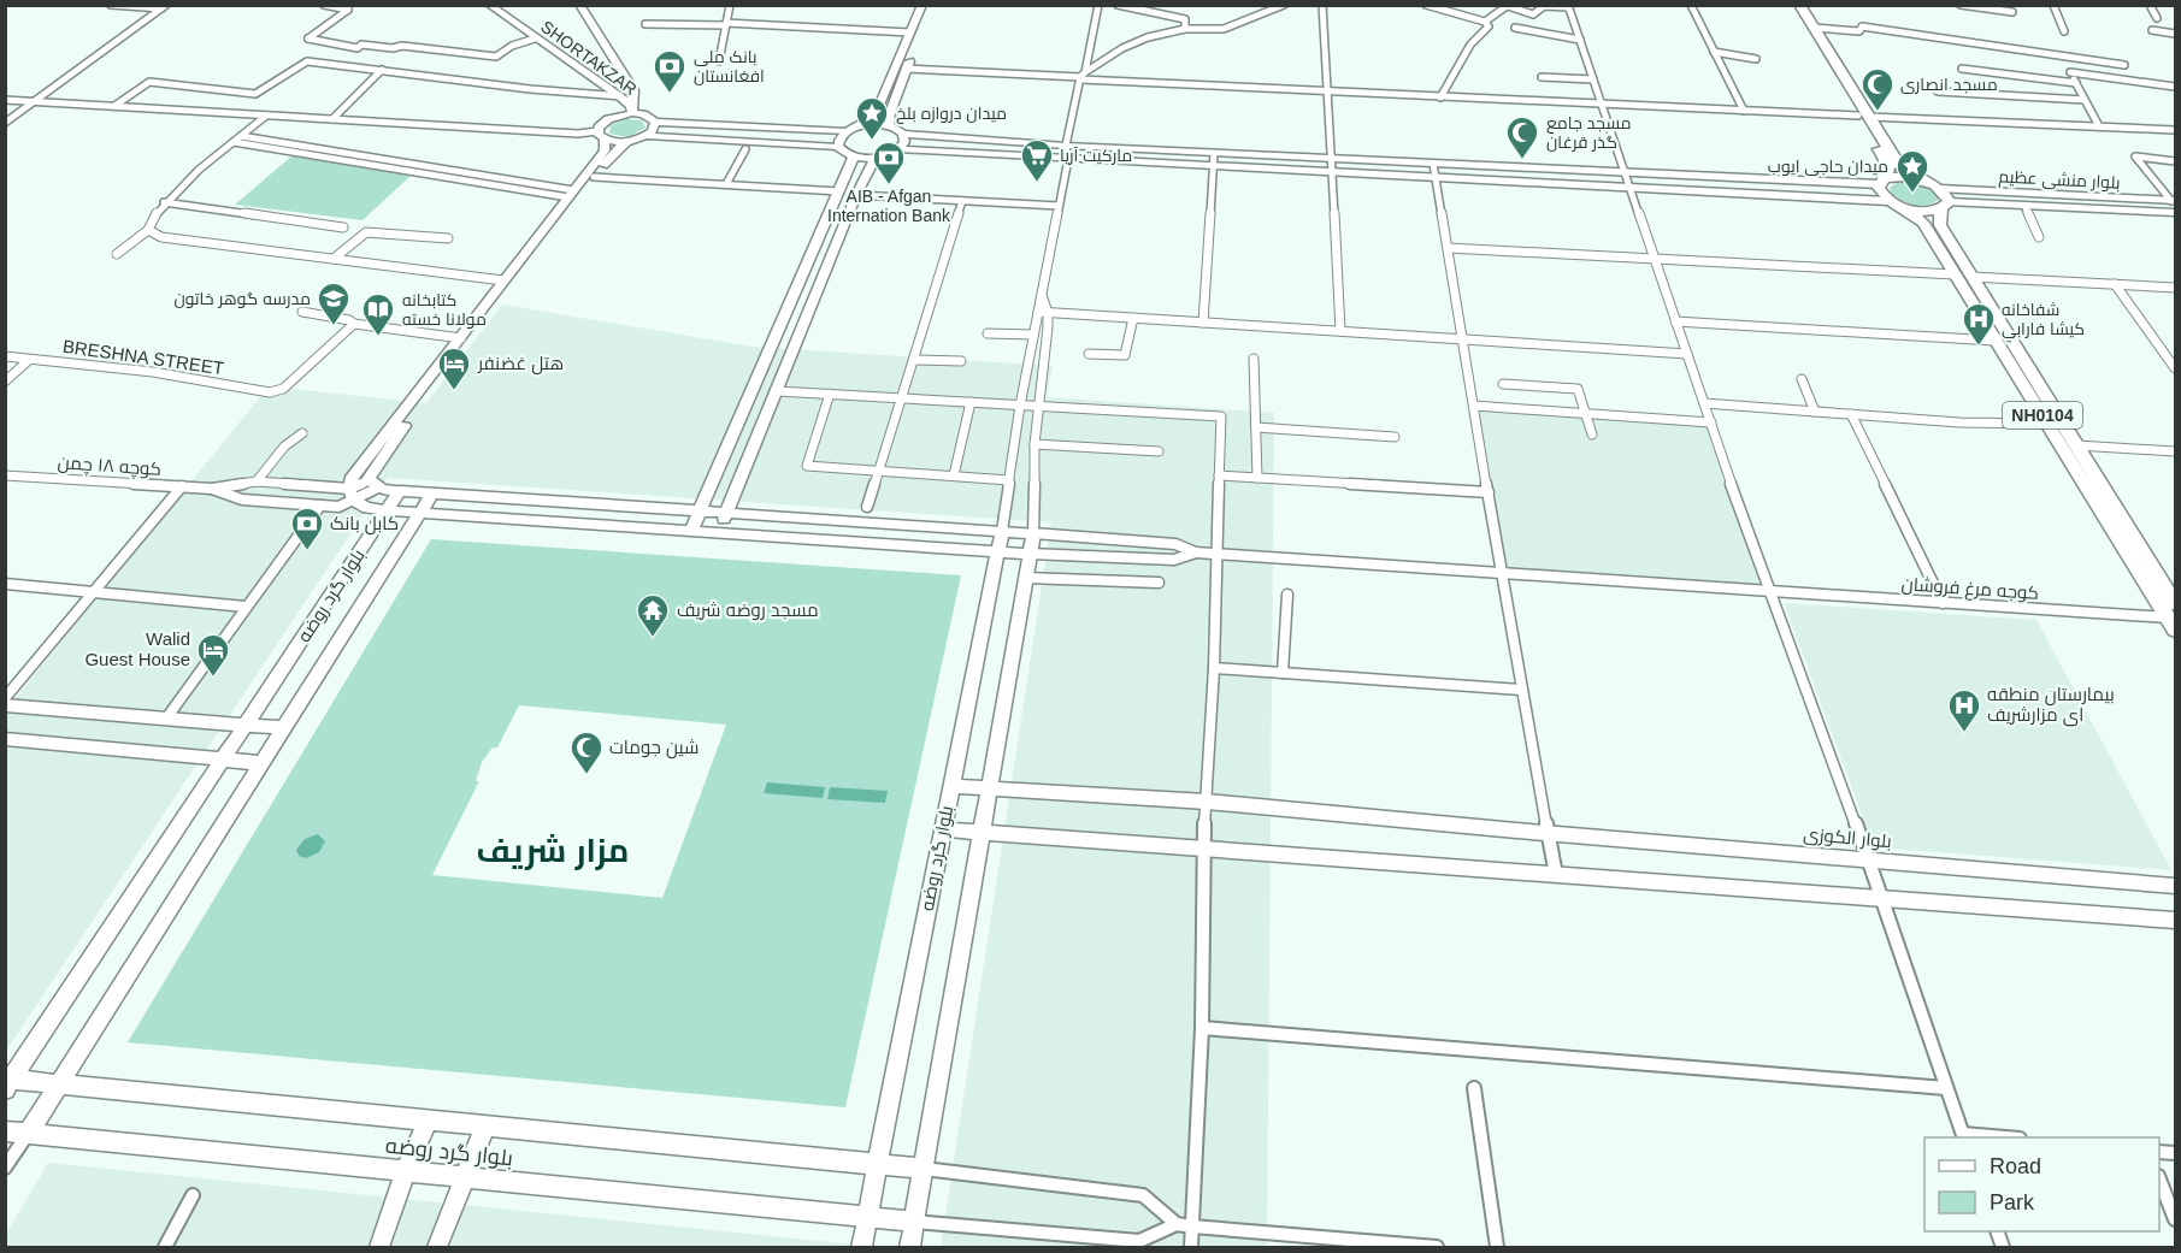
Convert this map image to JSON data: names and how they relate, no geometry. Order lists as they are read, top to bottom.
{
  "streets": {
    "highway": ["NH0104"],
    "main road": [
      "SHORTAKZAR",
      "بلوار منشی عظیم",
      "بلوار گرد روضه",
      "بلوار الکوزی"
    ],
    "street": ["BRESHNA STREET", "كوچه ١٨ چمن", "كوجه مرغ فروشان"]
  },
  "crossings": [
    ["بلوار منشی عظیم", "NH0104"],
    ["NH0104", "كوجه مرغ فروشان"],
    ["بلوار گرد روضه", "بلوار الکوزی"]
  ],
  "districts": ["مزار شريف"],
  "places": {
    "bank": ["بانک ملی افغانستان", "AIB - Afgan Internation Bank", "کابل بانک"],
    "mosque": ["مسجد انصاری", "مسجد جامع گذر قرغان", "شین جومات"],
    "place": ["میدان دروازه بلخ", "میدان حاجی ایوب"],
    "supermarket": ["مارکیت آریا"],
    "school or university": ["مدرسه گوهر خاتون"],
    "library": ["کتابخانه مولانا خسته"],
    "hospital": ["شفاخانه كيشا فارابي", "بیمارستان منطقه ای مزارشریف"],
    "hotel": ["هتل غضنفر", "Walid Guest House"],
    "temple": ["مسجد روضه شریف"]
  },
  "legend": ["Road", "Park"]
}
